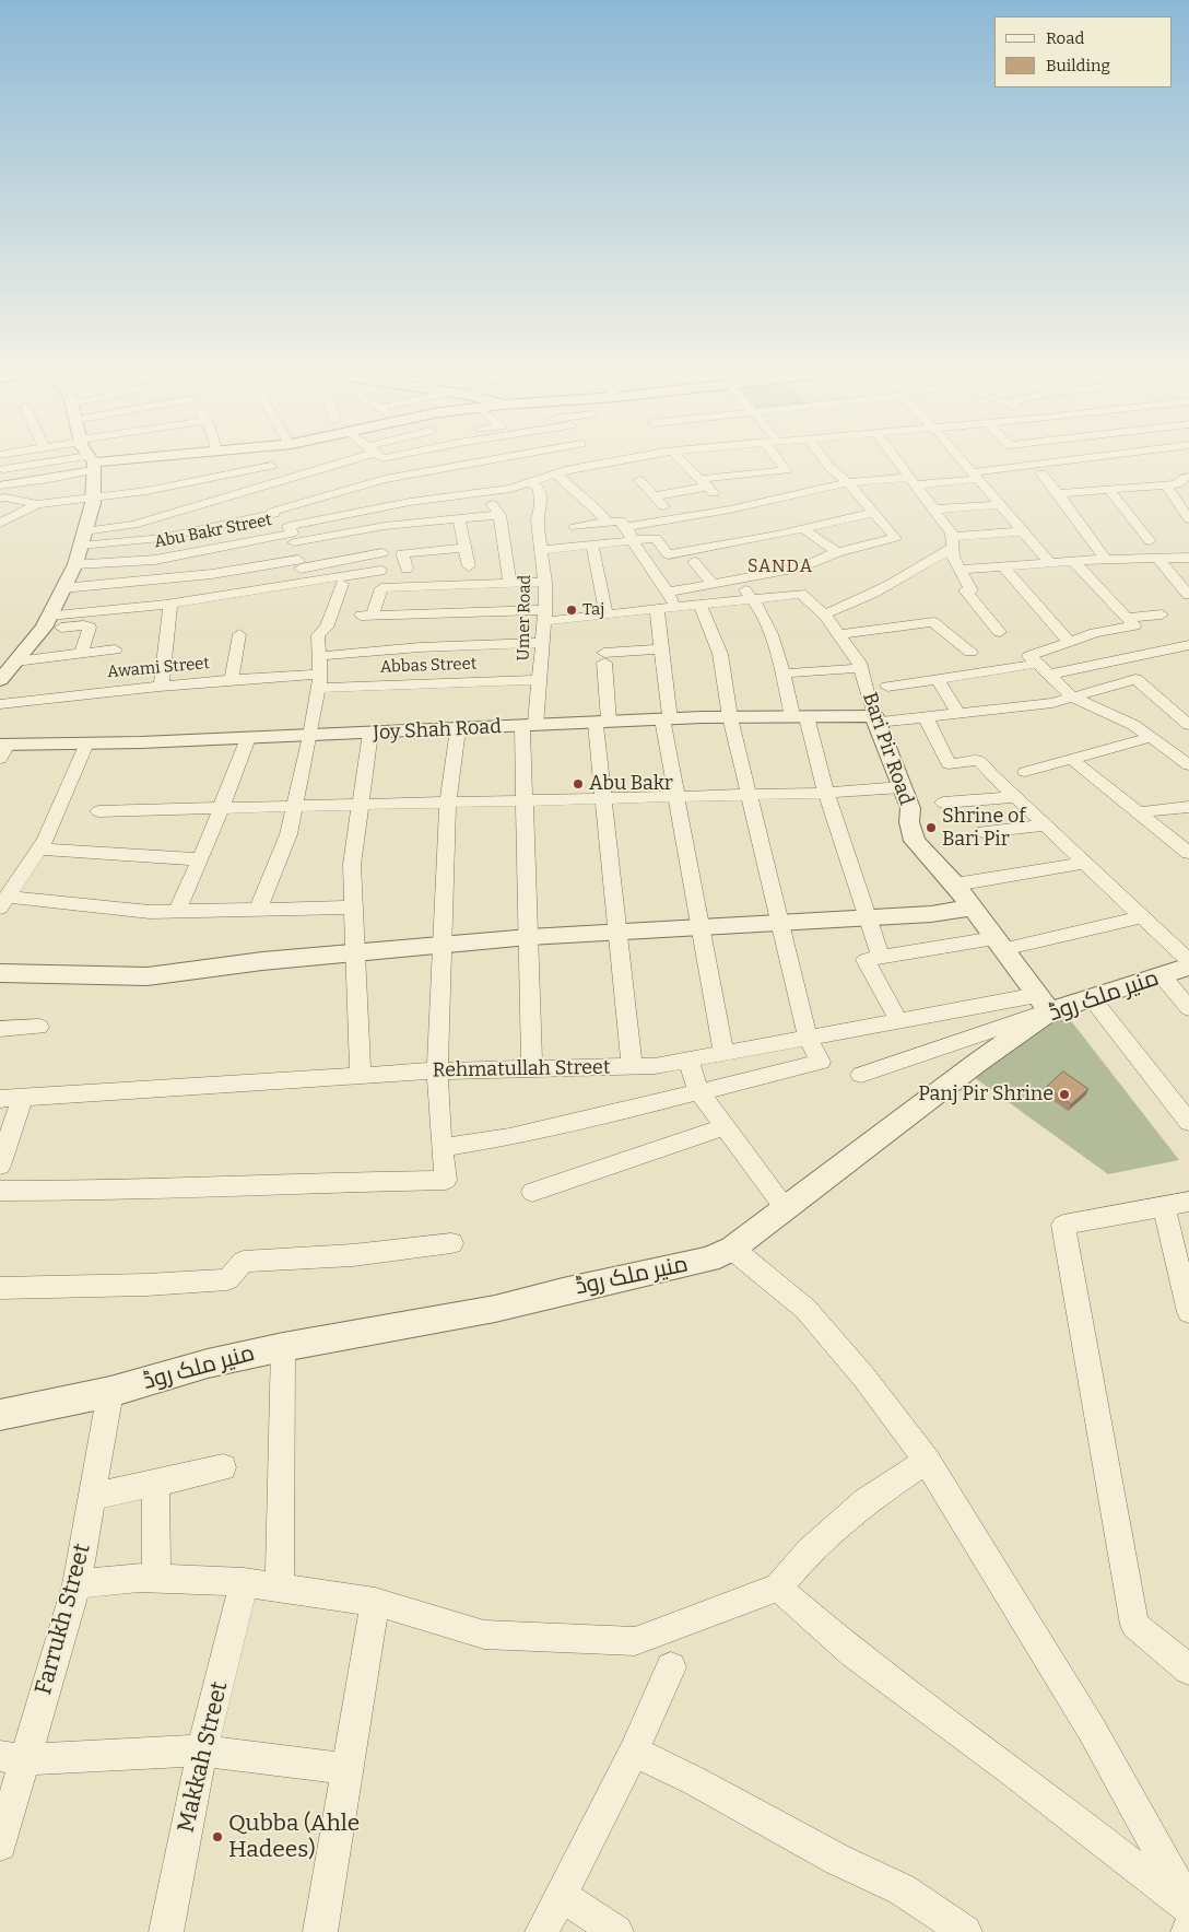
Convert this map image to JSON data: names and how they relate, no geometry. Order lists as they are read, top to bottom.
{
  "streets": {
    "street": [
      "Abu Bakr Street",
      "Umer Road",
      "Abbas Street",
      "Awami Street",
      "Joy Shah Road",
      "Bari Pir Road",
      "منیر ملک روڈ",
      "Rehmatullah Street",
      "Farrukh Street",
      "Makkah Street"
    ]
  },
  "crossings": [
    ["Abu Bakr Street", "Umer Road"],
    ["Umer Road", "Abbas Street"],
    ["Umer Road", "Joy Shah Road"],
    ["Umer Road", "Rehmatullah Street"],
    ["Abbas Street", "Awami Street"],
    ["Joy Shah Road", "Bari Pir Road"],
    ["Bari Pir Road", "منیر ملک روڈ"],
    ["Bari Pir Road", "Rehmatullah Street"],
    ["منیر ملک روڈ", "Rehmatullah Street"],
    ["منیر ملک روڈ", "Farrukh Street"]
  ],
  "districts": ["SANDA"],
  "places": [
    "Taj",
    "Abu Bakr",
    "Shrine of Bari Pir",
    "Panj Pir Shrine",
    "Qubba (Ahle Hadees)"
  ],
  "legend": ["Road", "Building"]
}
